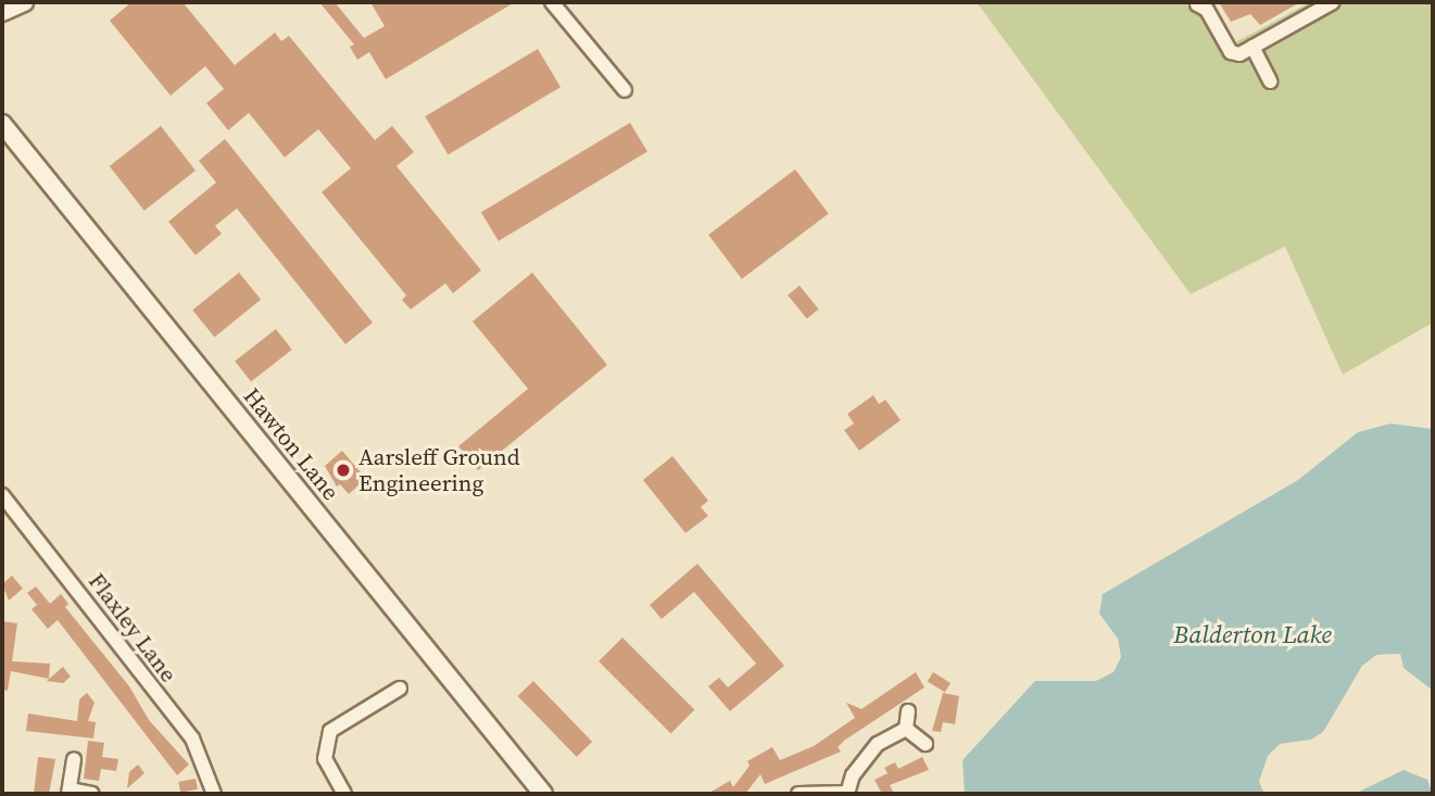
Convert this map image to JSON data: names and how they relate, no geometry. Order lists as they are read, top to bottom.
{
  "streets": {
    "street": ["Hawton Lane", "Flaxley Lane"]
  },
  "water": ["Balderton Lake"],
  "places": ["Aarsleff Ground Engineering"]
}
